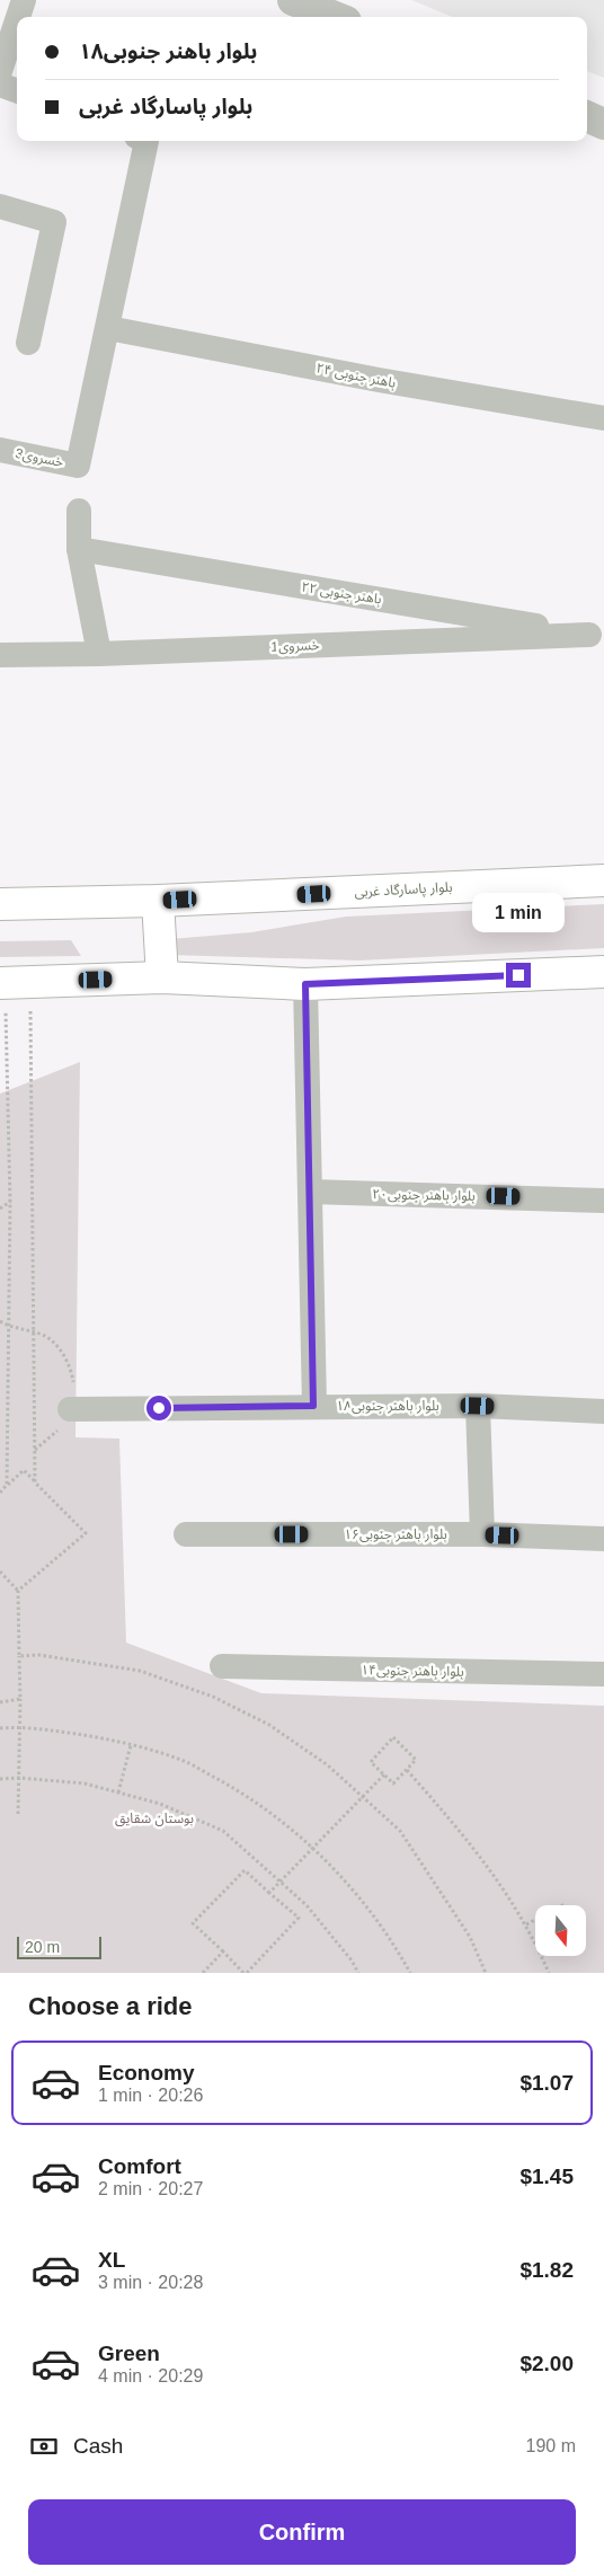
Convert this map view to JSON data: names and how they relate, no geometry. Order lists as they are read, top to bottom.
{
  "streets": {
    "main road": ["بلوار پاسارگاد غربی"],
    "street": [
      "۲۴ باهنر جنوبی",
      "3خسروى",
      "۲۲ باهنر جنوبی",
      "خسروى1",
      "بلوار باهنر جنوبی۲۰",
      "۱۸بلوار باهنر جنوبی",
      "بلوار باهنر جنوبی۱۶",
      "بلوار باهنر جنوبی۱۴"
    ]
  },
  "crossings": [
    ["۲۴ باهنر جنوبی", "3خسروى"],
    ["۲۲ باهنر جنوبی", "خسروى1"]
  ],
  "parks": ["بوستان شقایق"],
  "scale_bar": "20 m",
  "north": "bottom",
  "page": {
    "banner": ["۱۸بلوار باهنر جنوبی", "بلوار پاسارگاد غربی"],
    "bubble": "1 min",
    "scale": "20 m",
    "heading": "Choose a ride",
    "list": [
      {
        "name": "Economy",
        "note": "1 min · 20:26",
        "value": "$1.07"
      },
      {
        "name": "Comfort",
        "note": "2 min · 20:27",
        "value": "$1.45"
      },
      {
        "name": "XL",
        "note": "3 min · 20:28",
        "value": "$1.82"
      },
      {
        "name": "Green",
        "note": "4 min · 20:29",
        "value": "$2.00"
      }
    ],
    "pay": ["Cash", "190 m"],
    "buttons": "Confirm"
  }
}
